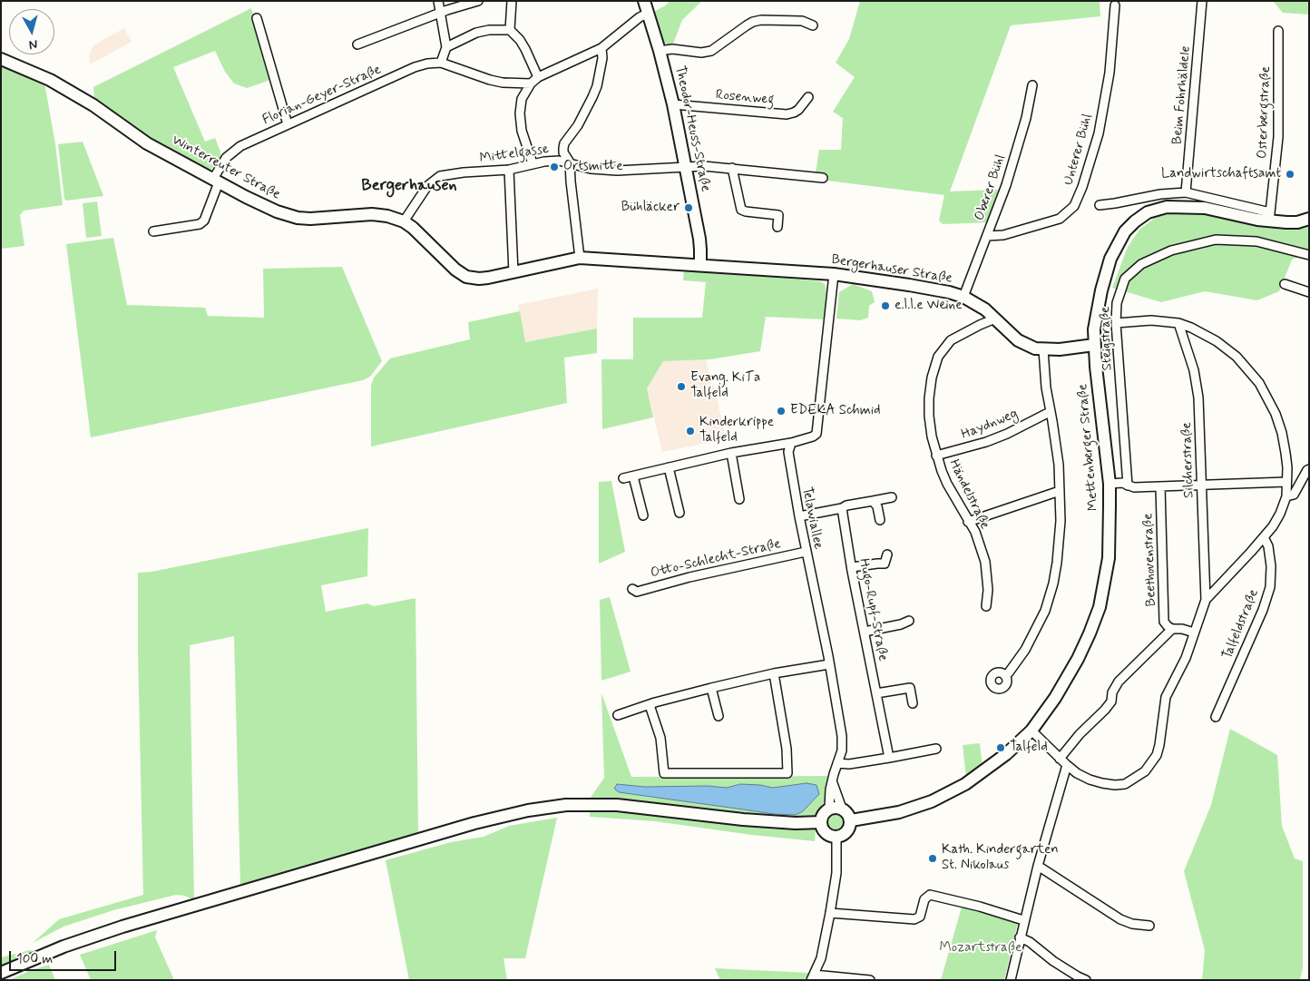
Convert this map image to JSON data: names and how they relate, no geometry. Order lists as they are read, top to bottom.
{
  "streets": {
    "main road": [
      "Theodor-Heuss-Straße",
      "Winterreuter Straße",
      "Bergerhauser Straße",
      "Mettenberger Straße"
    ],
    "street": [
      "Florian-Geyer-Straße",
      "Beim Fohrhäldele",
      "Rosenweg",
      "Osterbergstraße",
      "Unterer Bühl",
      "Mittelgasse",
      "Oberer Bühl",
      "Steigstraße",
      "Haydnweg",
      "Silcherstraße",
      "Händelstraße",
      "Telawiallee",
      "Otto-Schlecht-Straße",
      "Beethovenstraße",
      "Hugo-Rupf-Straße",
      "Talfeldstraße"
    ]
  },
  "crossings": [
    ["Florian-Geyer-Straße", "Winterreuter Straße"],
    ["Rosenweg", "Theodor-Heuss-Straße"],
    ["Theodor-Heuss-Straße", "Mittelgasse"],
    ["Theodor-Heuss-Straße", "Bergerhauser Straße"],
    ["Unterer Bühl", "Oberer Bühl"],
    ["Mittelgasse", "Winterreuter Straße"],
    ["Winterreuter Straße", "Bergerhauser Straße"],
    ["Oberer Bühl", "Bergerhauser Straße"],
    ["Bergerhauser Straße", "Mettenberger Straße"],
    ["Bergerhauser Straße", "Händelstraße"],
    ["Haydnweg", "Händelstraße"],
    ["Mettenberger Straße", "Telawiallee"],
    ["Telawiallee", "Otto-Schlecht-Straße"]
  ],
  "districts": ["Bergerhausen"],
  "parks": ["Mozartstraße"],
  "places": [
    "Ortsmitte",
    "Landwirtschaftsamt",
    "Bühläcker",
    "e.l.l.e Weine",
    "Evang. KiTa Talfeld",
    "EDEKA Schmid",
    "Kinderkrippe Talfeld",
    "Talfeld",
    "Kath. Kindergarten St. Nikolaus"
  ],
  "scale_bar": "100 m",
  "north": "bottom"
}
